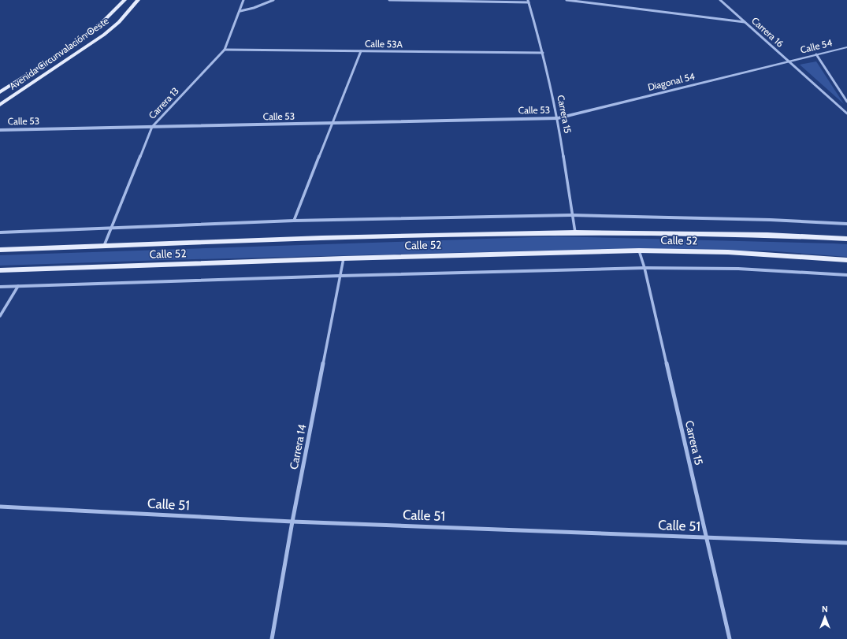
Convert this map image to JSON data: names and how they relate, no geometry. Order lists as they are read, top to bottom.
{
  "streets": {
    "main road": ["Avenida Circunvalación Oeste", "Calle 52"],
    "street": [
      "Carrera 16",
      "Calle 53A",
      "Calle 54",
      "Diagonal 54",
      "Carrera 13",
      "Calle 53",
      "Carrera 15",
      "Carrera 14",
      "Calle 51"
    ]
  },
  "crossings": [
    ["Carrera 16", "Calle 54"],
    ["Carrera 16", "Diagonal 54"],
    ["Calle 53A", "Carrera 13"],
    ["Calle 53A", "Carrera 15"],
    ["Calle 54", "Diagonal 54"],
    ["Diagonal 54", "Calle 53"],
    ["Diagonal 54", "Carrera 15"],
    ["Carrera 13", "Calle 53"],
    ["Carrera 13", "Calle 52"],
    ["Calle 53", "Carrera 15"],
    ["Carrera 15", "Calle 52"],
    ["Carrera 15", "Calle 51"],
    ["Calle 52", "Carrera 14"],
    ["Carrera 14", "Calle 51"]
  ],
  "north": "top"
}
